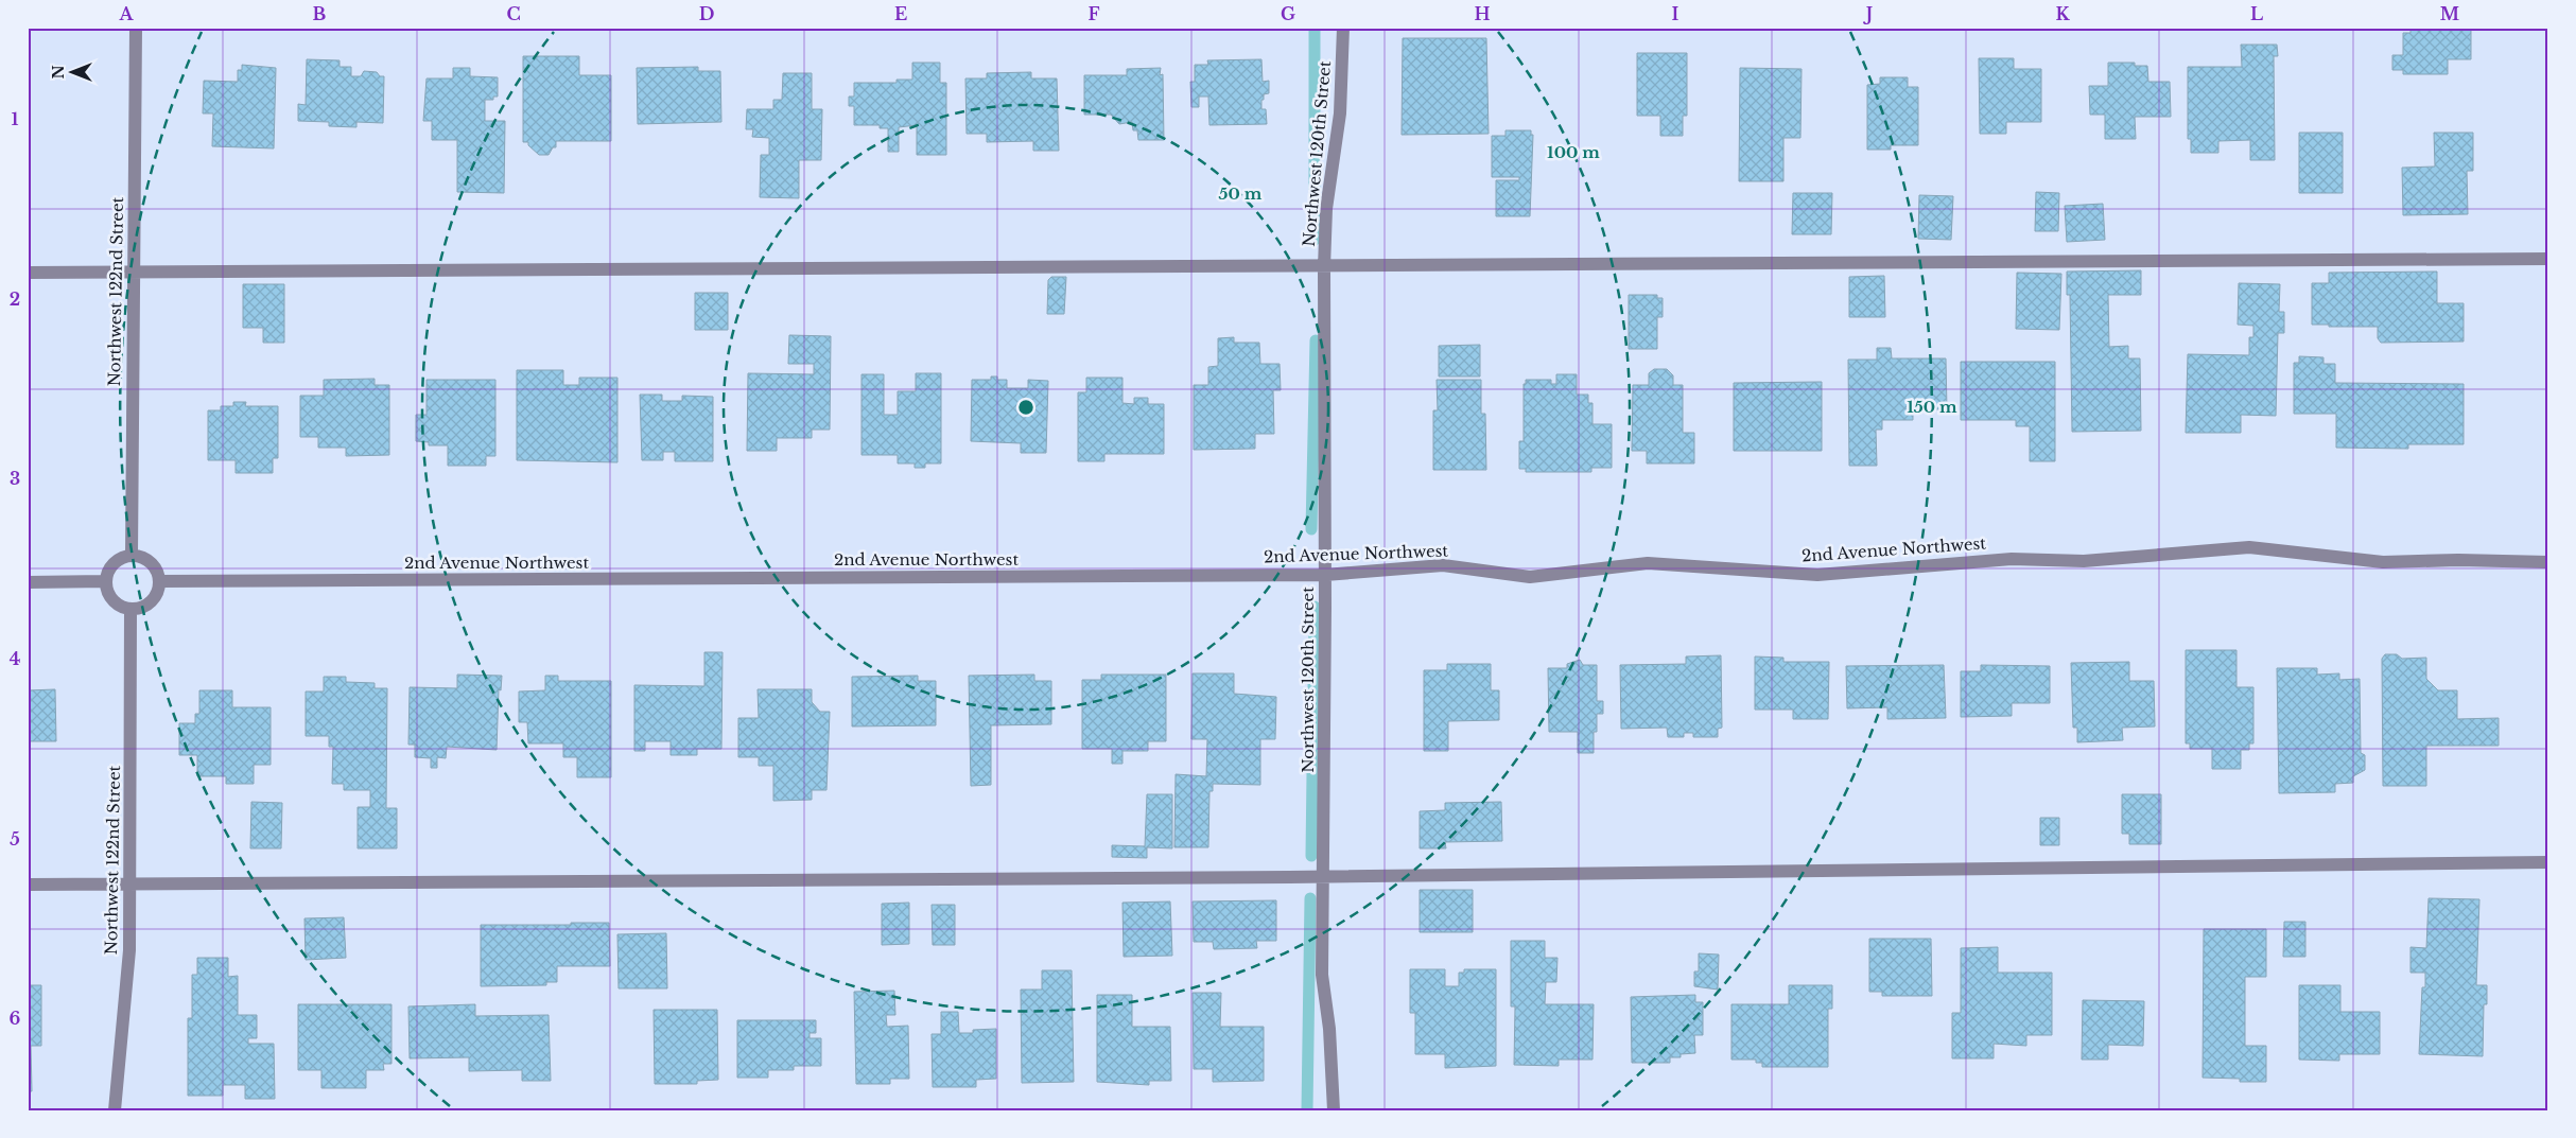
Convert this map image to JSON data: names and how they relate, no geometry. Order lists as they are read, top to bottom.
{
  "streets": {
    "street": ["Northwest 120th Street", "Northwest 122nd Street", "2nd Avenue Northwest"]
  },
  "crossings": [
    ["Northwest 120th Street", "2nd Avenue Northwest"],
    ["Northwest 122nd Street", "2nd Avenue Northwest"]
  ],
  "north": "left",
  "grid": {
    "columns": [
      "A",
      "B",
      "C",
      "D",
      "E",
      "F",
      "G",
      "H",
      "I",
      "J",
      "K",
      "L",
      "M"
    ],
    "rows": [
      "1",
      "2",
      "3",
      "4",
      "5",
      "6"
    ]
  },
  "rings": ["100 m", "50 m", "150 m"]
}
